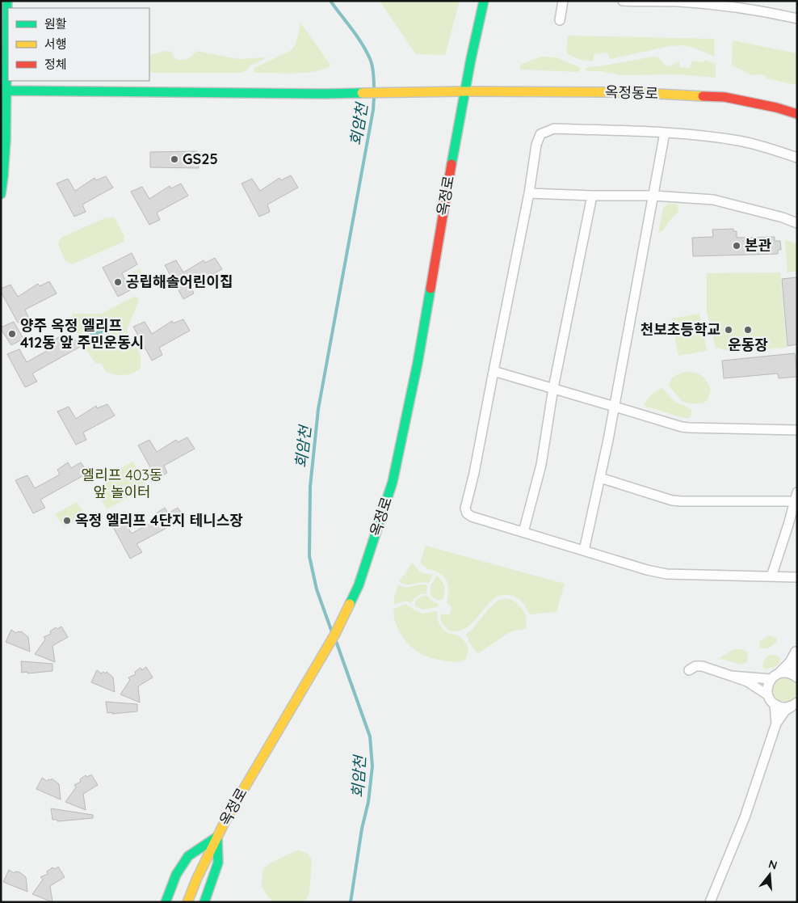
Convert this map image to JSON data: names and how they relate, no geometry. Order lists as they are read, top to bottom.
{
  "streets": {
    "main road": ["옥정동로", "옥정로"]
  },
  "crossings": [
    ["옥정동로", "옥정로"]
  ],
  "water": ["회암천"],
  "parks": ["엘리프 403동 앞 놀이터"],
  "places": [
    "GS25",
    "본관",
    "공립해솔어린이집",
    "천보초등학교",
    "운동장",
    "양주 옥정 엘리프 412동 앞 주민운동시",
    "옥정 엘리프 4단지 테니스장"
  ],
  "legend": ["원활", "서행", "정체"],
  "north": "top"
}
